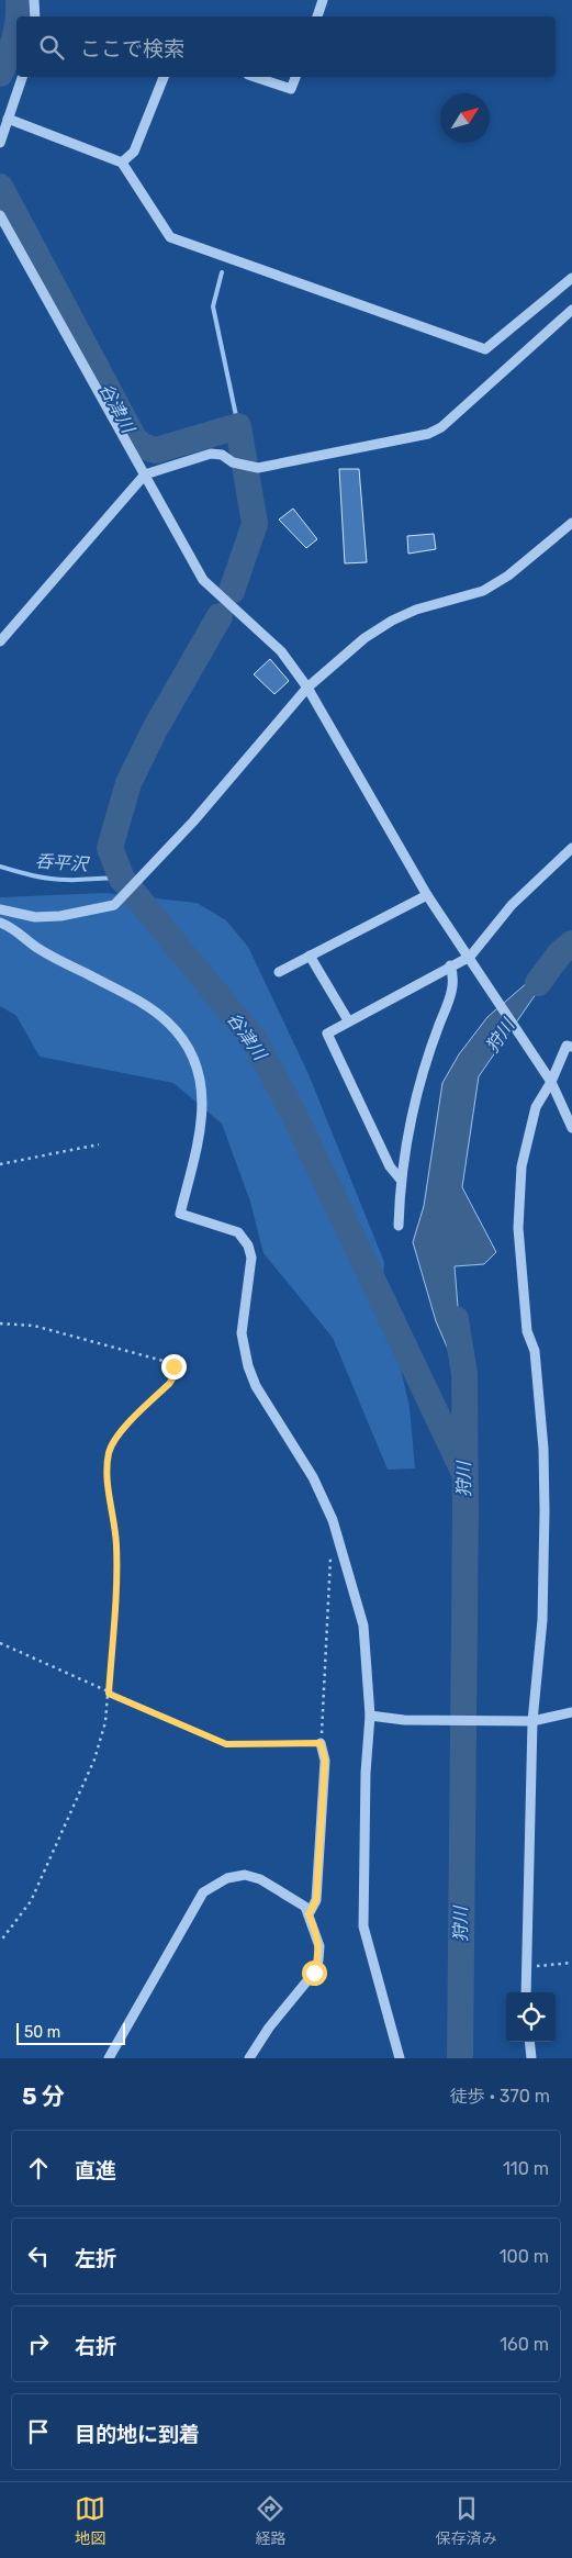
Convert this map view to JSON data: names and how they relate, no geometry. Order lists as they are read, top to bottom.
{
  "water": ["谷津川", "呑平沢", "狩川"],
  "scale_bar": "50 m",
  "north": "top right",
  "page": {
    "search": "ここで検索",
    "scale": "50 m",
    "heading": ["5 分", "徒歩 · 370 m"],
    "list": [
      ["直進", "110 m"],
      ["左折", "100 m"],
      ["右折", "160 m"],
      "目的地に到着"
    ],
    "nav": ["地図", "経路", "保存済み"]
  }
}
